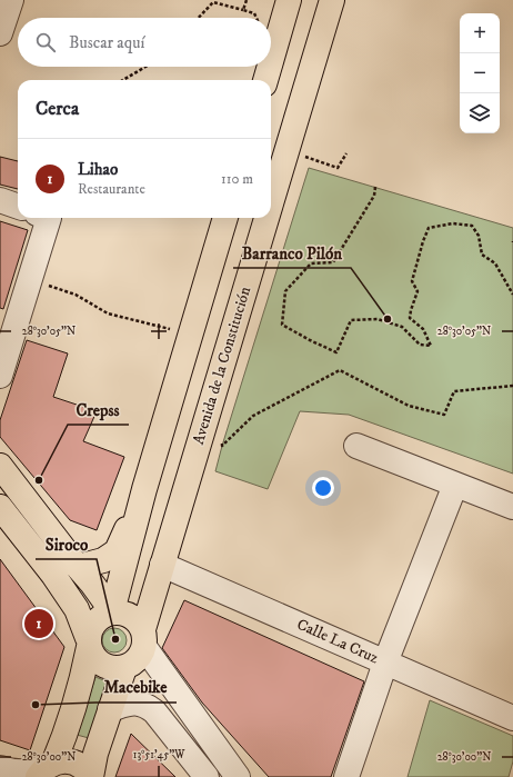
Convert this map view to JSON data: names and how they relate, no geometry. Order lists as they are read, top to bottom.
{
  "streets": {
    "main road": ["Avenida de la Constitución"],
    "street": ["Calle La Cruz"]
  },
  "crossings": [
    ["Avenida de la Constitución", "Calle La Cruz"]
  ],
  "places": [
    "Barranco Pilón",
    "Crepss",
    "Siroco",
    "Macebike"
  ],
  "page": {
    "map_buttons": ["+", "−"],
    "search": "Buscar aquí",
    "heading": "Cerca",
    "list": [
      {
        "mark": "1",
        "name": "Lihao",
        "note": "Restaurante",
        "value": "110 m"
      }
    ],
    "pins": "1"
  },
  "coordinates": ["28°30'05\"N", "13°51'45\"W", "28°30'00\"N"]
}
